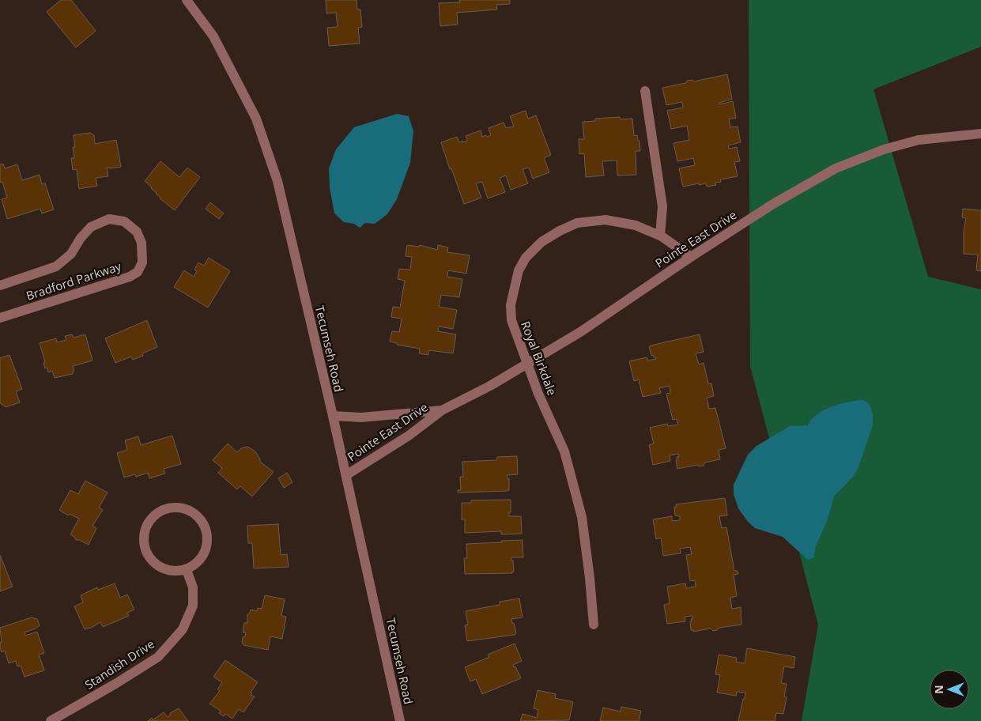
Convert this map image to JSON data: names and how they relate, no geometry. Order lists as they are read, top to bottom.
{
  "streets": {
    "street": [
      "Pointe East Drive",
      "Bradford Parkway",
      "Tecumseh Road",
      "Royal Birkdale",
      "Standish Drive"
    ]
  },
  "crossings": [
    ["Pointe East Drive", "Tecumseh Road"],
    ["Pointe East Drive", "Royal Birkdale"]
  ],
  "north": "left"
}
